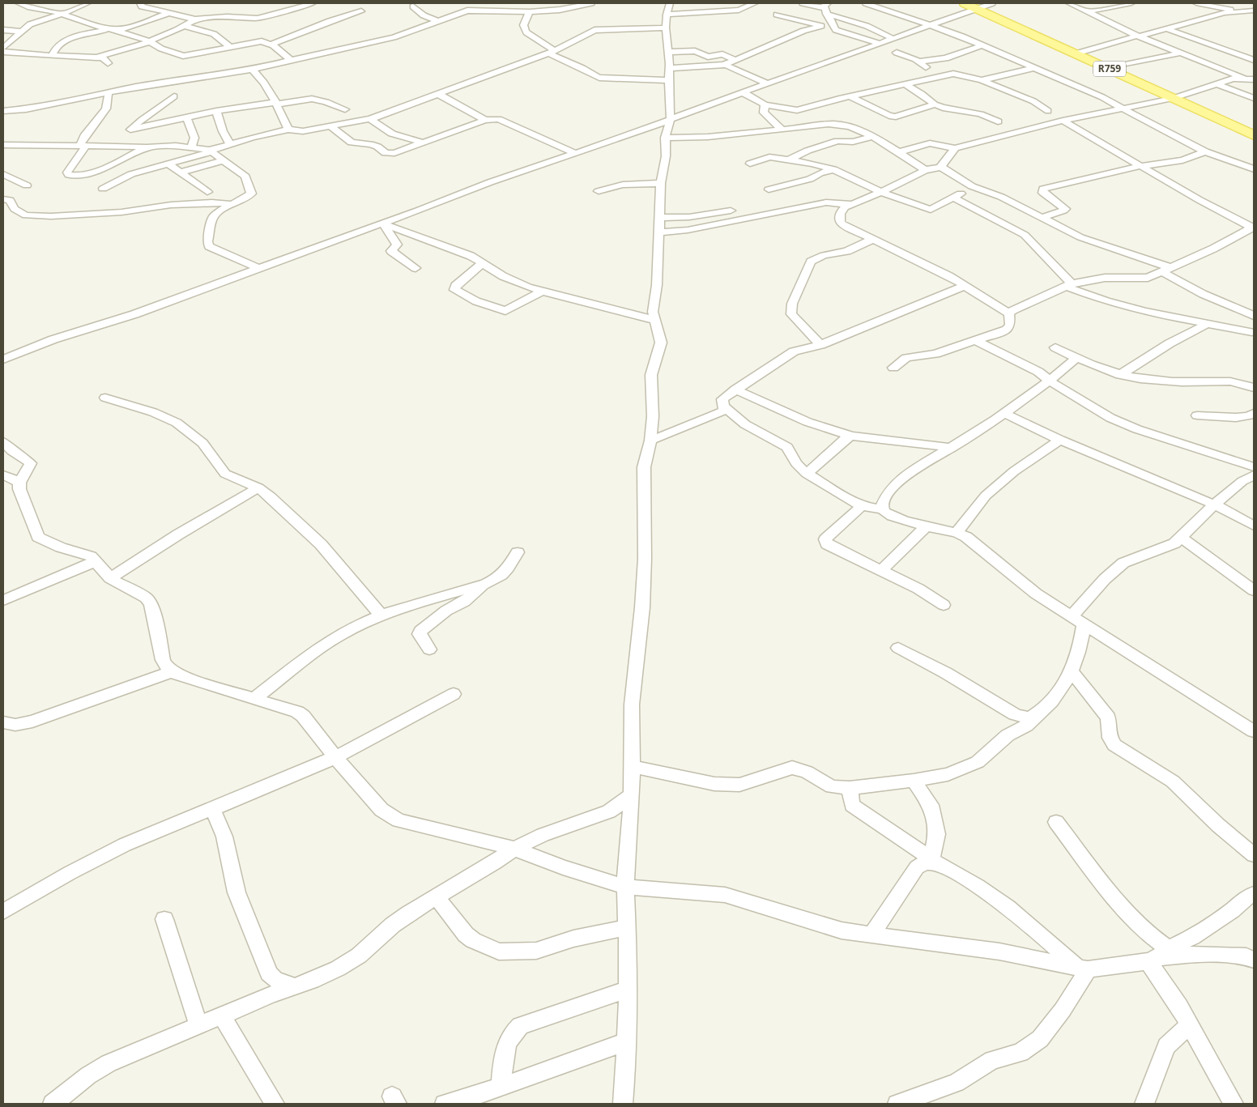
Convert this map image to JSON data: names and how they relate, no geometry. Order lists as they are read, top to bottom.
{
  "streets": {
    "main road": ["R759"]
  }
}
